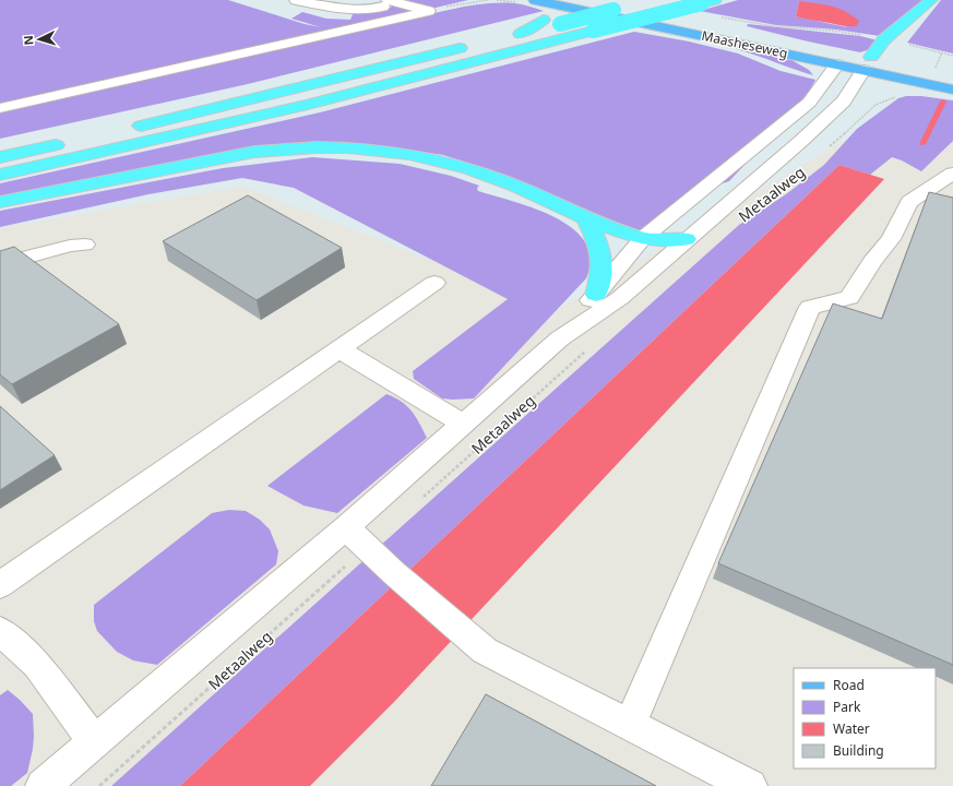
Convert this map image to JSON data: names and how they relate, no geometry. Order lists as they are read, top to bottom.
{
  "streets": {
    "main road": ["Maasheseweg"],
    "street": ["Metaalweg"]
  },
  "crossings": [
    ["Maasheseweg", "Metaalweg"]
  ],
  "legend": [
    "Road",
    "Park",
    "Water",
    "Building"
  ],
  "north": "left"
}
